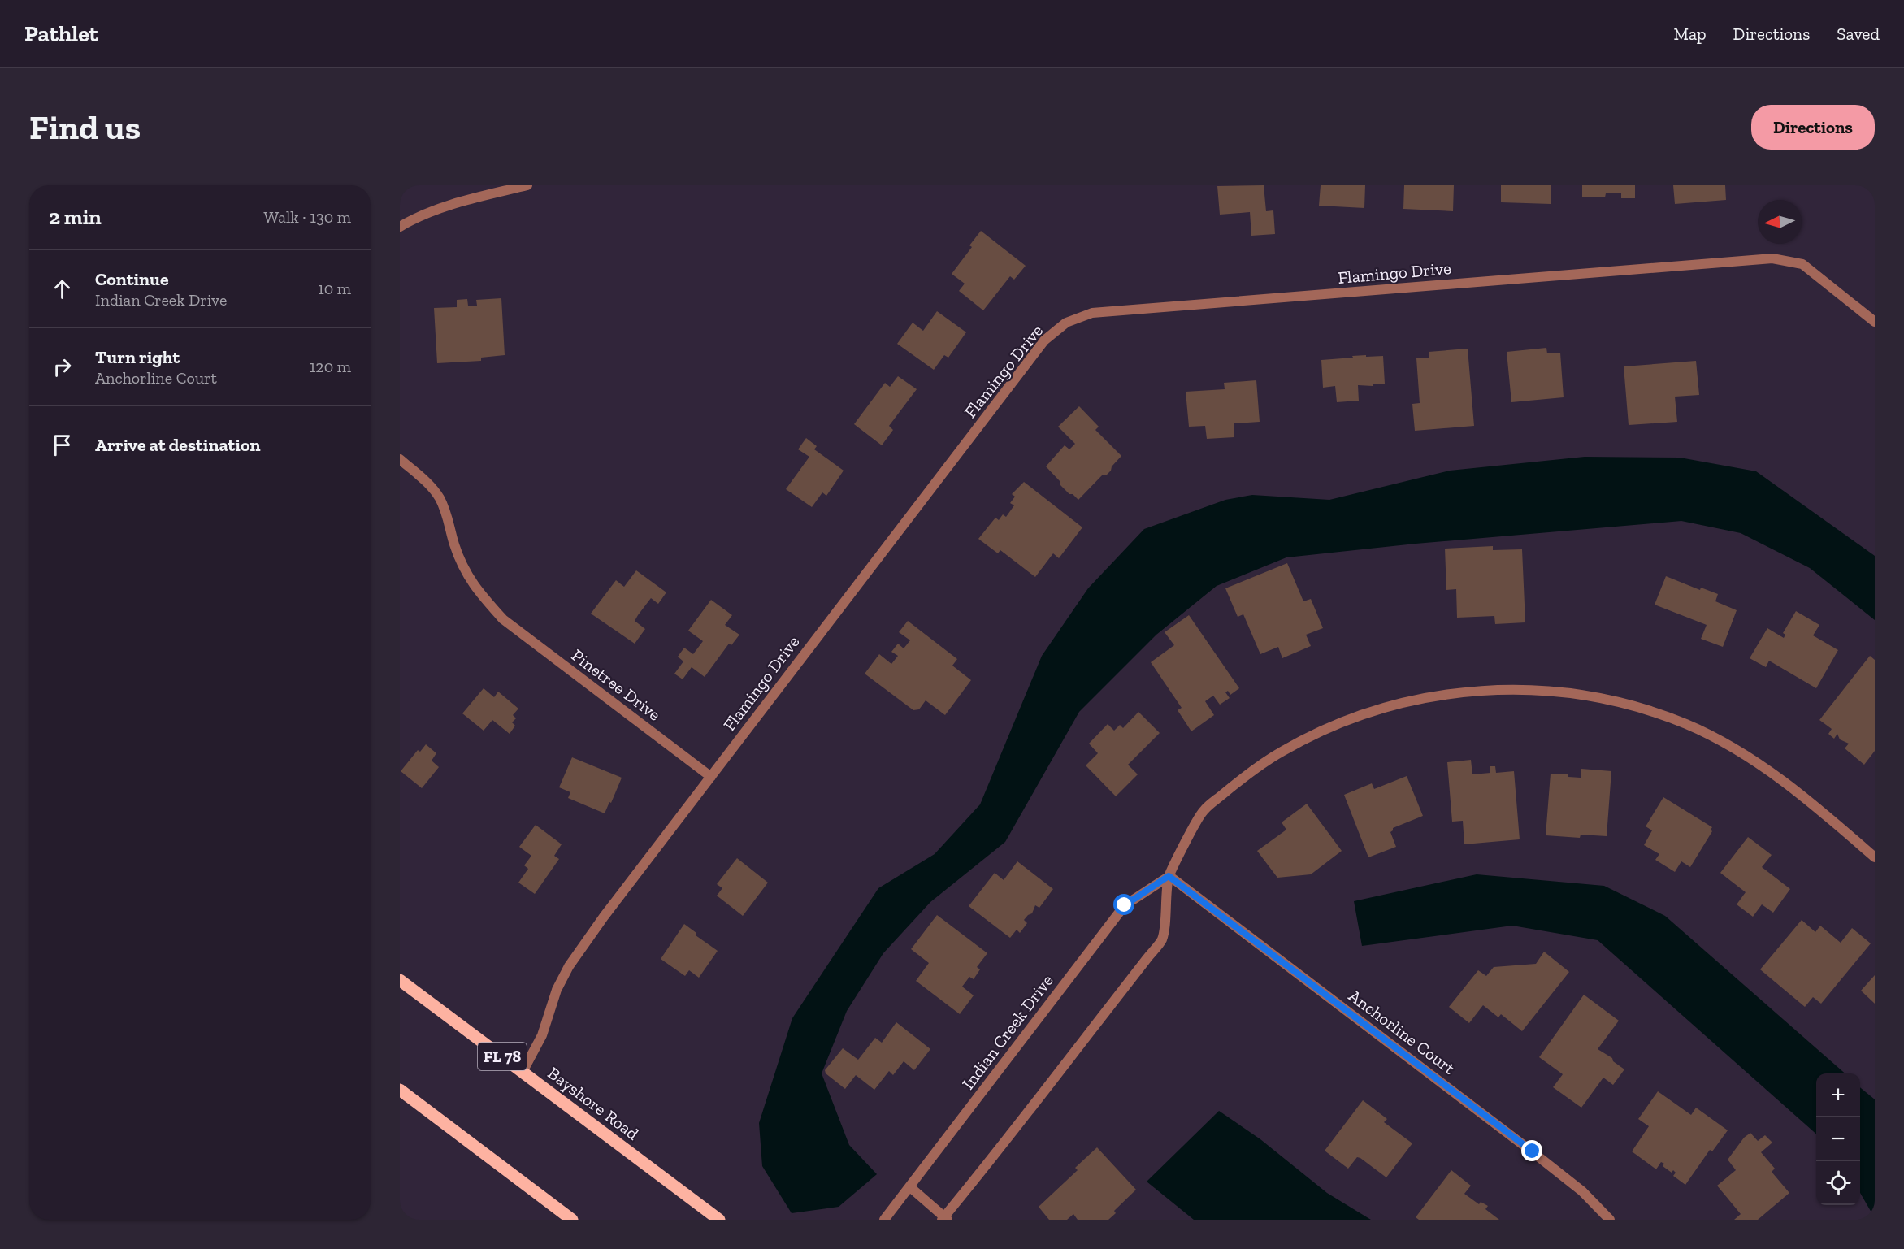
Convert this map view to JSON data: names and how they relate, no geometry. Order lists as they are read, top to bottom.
{
  "streets": {
    "main road": ["FL 78", "Bayshore Road"],
    "street": [
      "Flamingo Drive",
      "Pinetree Drive",
      "Indian Creek Drive",
      "Anchorline Court"
    ]
  },
  "crossings": [
    ["Flamingo Drive", "Pinetree Drive"],
    ["Flamingo Drive", "Bayshore Road"],
    ["Indian Creek Drive", "Anchorline Court"]
  ],
  "north": "left",
  "page": {
    "header": "Pathlet",
    "nav": ["Map", "Directions", "Saved"],
    "buttons": "Directions",
    "title": "Find us",
    "heading": ["2 min", "Walk · 130 m"],
    "list": [
      ["Continue", "Indian Creek Drive", "10 m"],
      ["Turn right", "Anchorline Court", "120 m"],
      "Arrive at destination"
    ],
    "map_buttons": ["+", "−"]
  }
}
